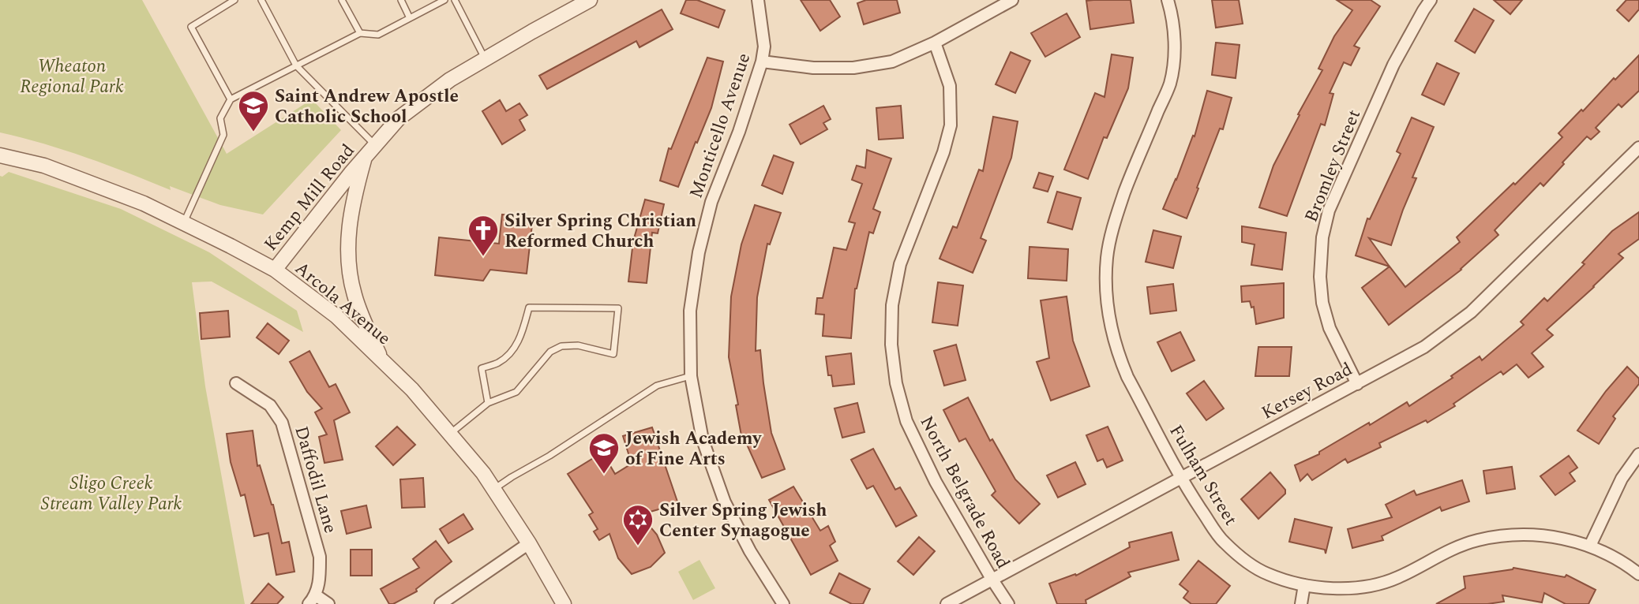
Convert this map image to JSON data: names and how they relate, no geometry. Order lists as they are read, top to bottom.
{
  "streets": {
    "street": [
      "Monticello Avenue",
      "Bromley Street",
      "Kemp Mill Road",
      "Arcola Avenue",
      "Kersey Road",
      "Fulham Street",
      "Daffodil Lane",
      "North Belgrade Road"
    ]
  },
  "crossings": [
    ["Bromley Street", "Kersey Road"],
    ["Kemp Mill Road", "Arcola Avenue"],
    ["Kersey Road", "Fulham Street"],
    ["Kersey Road", "North Belgrade Road"]
  ],
  "parks": ["Wheaton Regional Park", "Sligo Creek Stream Valley Park"],
  "places": {
    "school or university": ["Saint Andrew Apostle Catholic School", "Jewish Academy of Fine Arts"],
    "church": ["Silver Spring Christian Reformed Church"],
    "synagogue": ["Silver Spring Jewish Center Synagogue"]
  }
}
